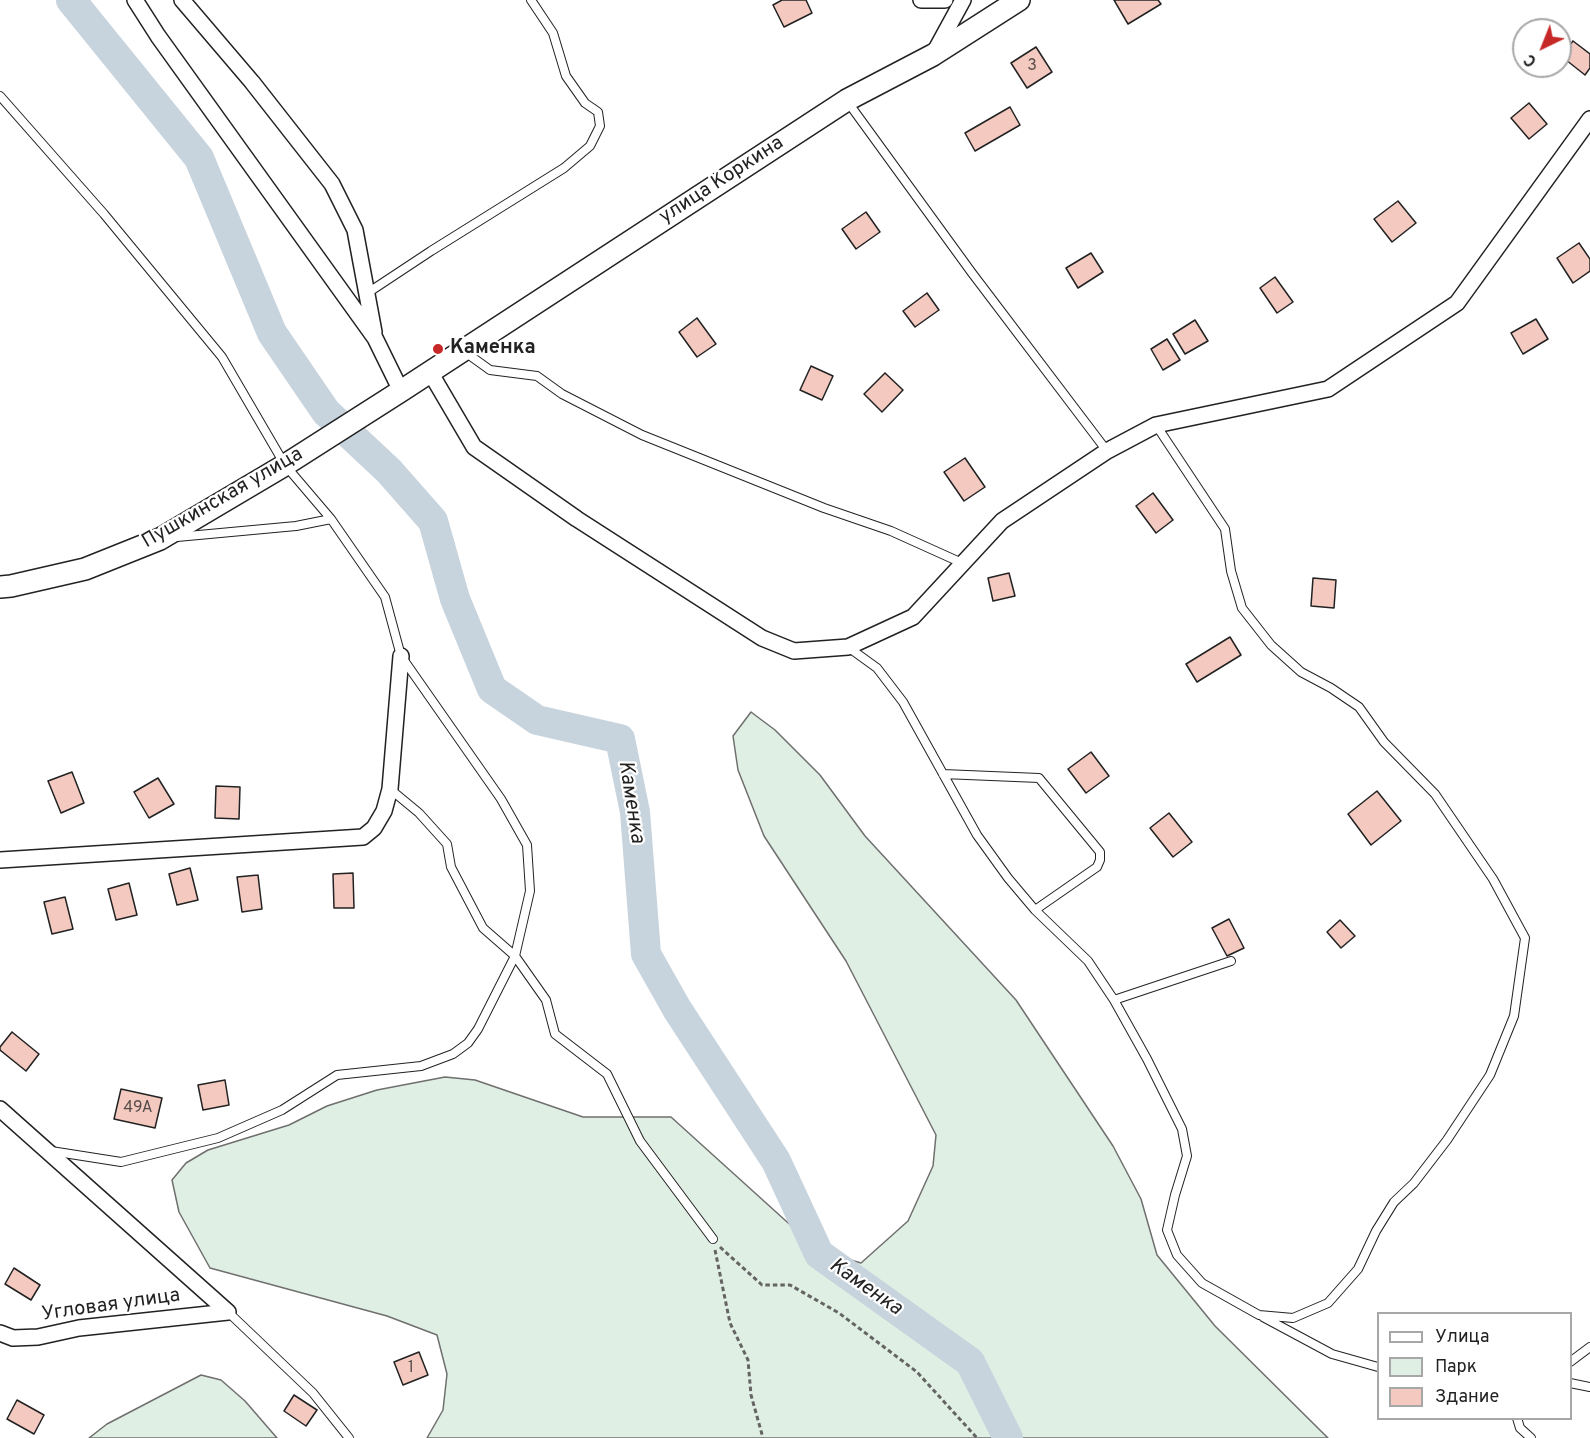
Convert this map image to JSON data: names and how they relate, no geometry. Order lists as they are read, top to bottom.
{
  "streets": {
    "main road": ["улица Коркина", "Пушкинская улица"],
    "street": ["Угловая улица"]
  },
  "crossings": [
    ["улица Коркина", "Пушкинская улица"]
  ],
  "water": ["Каменка"],
  "places": ["Каменка"],
  "house_numbers": ["3", "49А", "1"],
  "legend": ["Улица", "Парк", "Здание"],
  "north": "bottom left"
}
